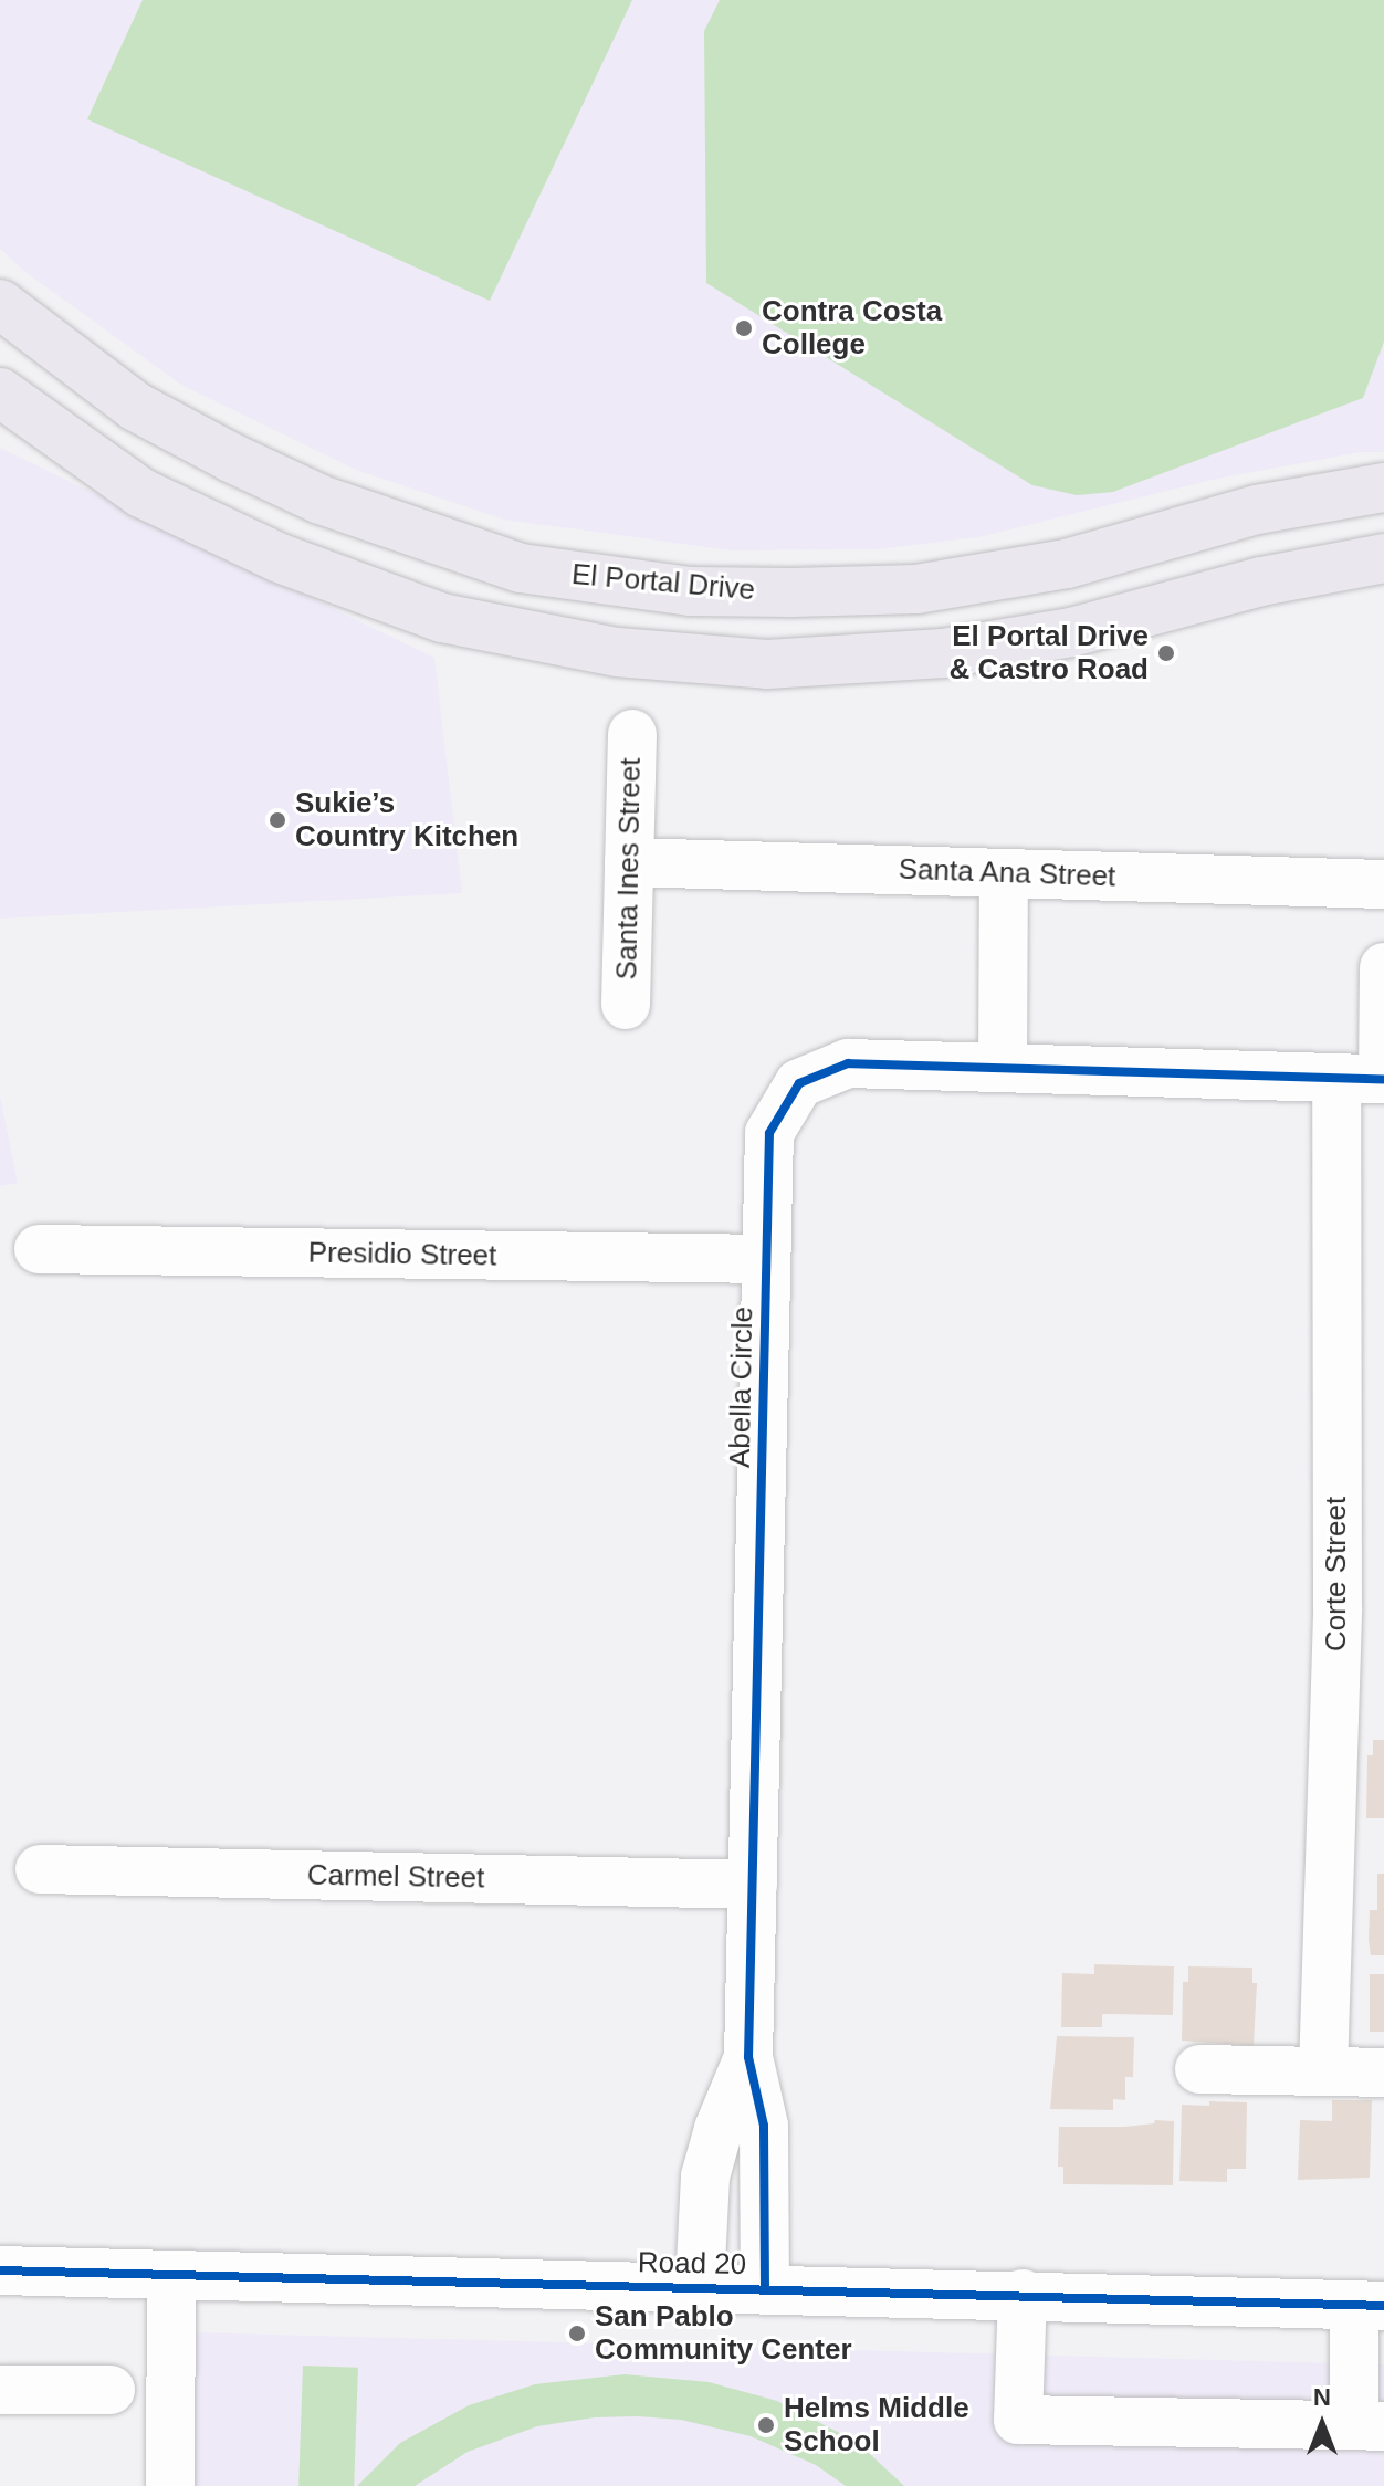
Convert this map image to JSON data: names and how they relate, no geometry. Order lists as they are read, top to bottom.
{
  "streets": {
    "main road": ["El Portal Drive"],
    "street": [
      "Santa Ines Street",
      "Santa Ana Street",
      "Presidio Street",
      "Abella Circle",
      "Corte Street",
      "Carmel Street",
      "Road 20"
    ]
  },
  "crossings": [
    ["Santa Ines Street", "Santa Ana Street"],
    ["Presidio Street", "Abella Circle"],
    ["Abella Circle", "Corte Street"],
    ["Abella Circle", "Carmel Street"],
    ["Abella Circle", "Road 20"]
  ],
  "places": [
    "Contra Costa College",
    "El Portal Drive & Castro Road",
    "Sukie’s Country Kitchen",
    "San Pablo Community Center",
    "Helms Middle School"
  ],
  "north": "top"
}
